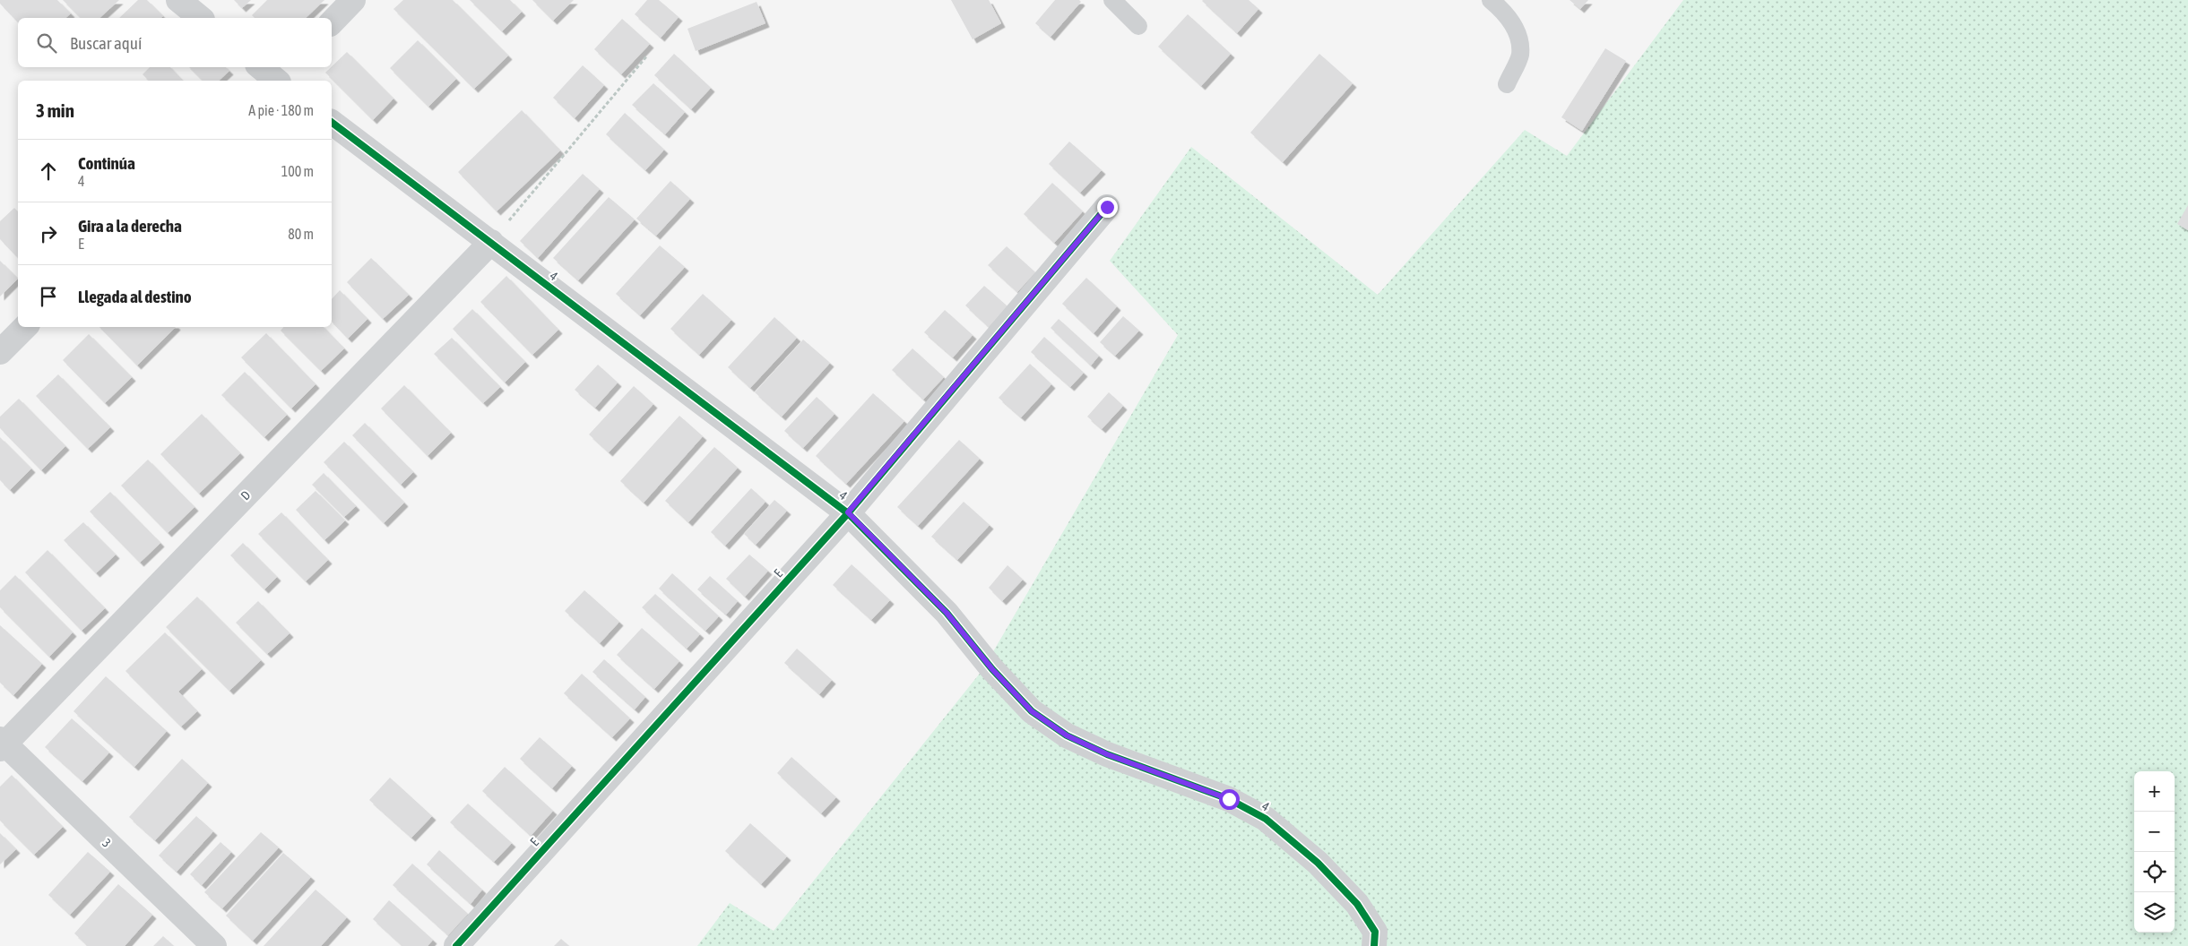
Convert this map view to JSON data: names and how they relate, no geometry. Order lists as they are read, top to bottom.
{
  "streets": {
    "street": [
      "4",
      "D",
      "E",
      "3"
    ]
  },
  "crossings": [
    ["4", "D"],
    ["4", "E"],
    ["D", "3"]
  ],
  "page": {
    "search": "Buscar aquí",
    "heading": ["3 min", "A pie · 180 m"],
    "list": [
      ["Continúa", "4", "100 m"],
      ["Gira a la derecha", "E", "80 m"],
      "Llegada al destino"
    ],
    "map_buttons": ["+", "−"]
  }
}
